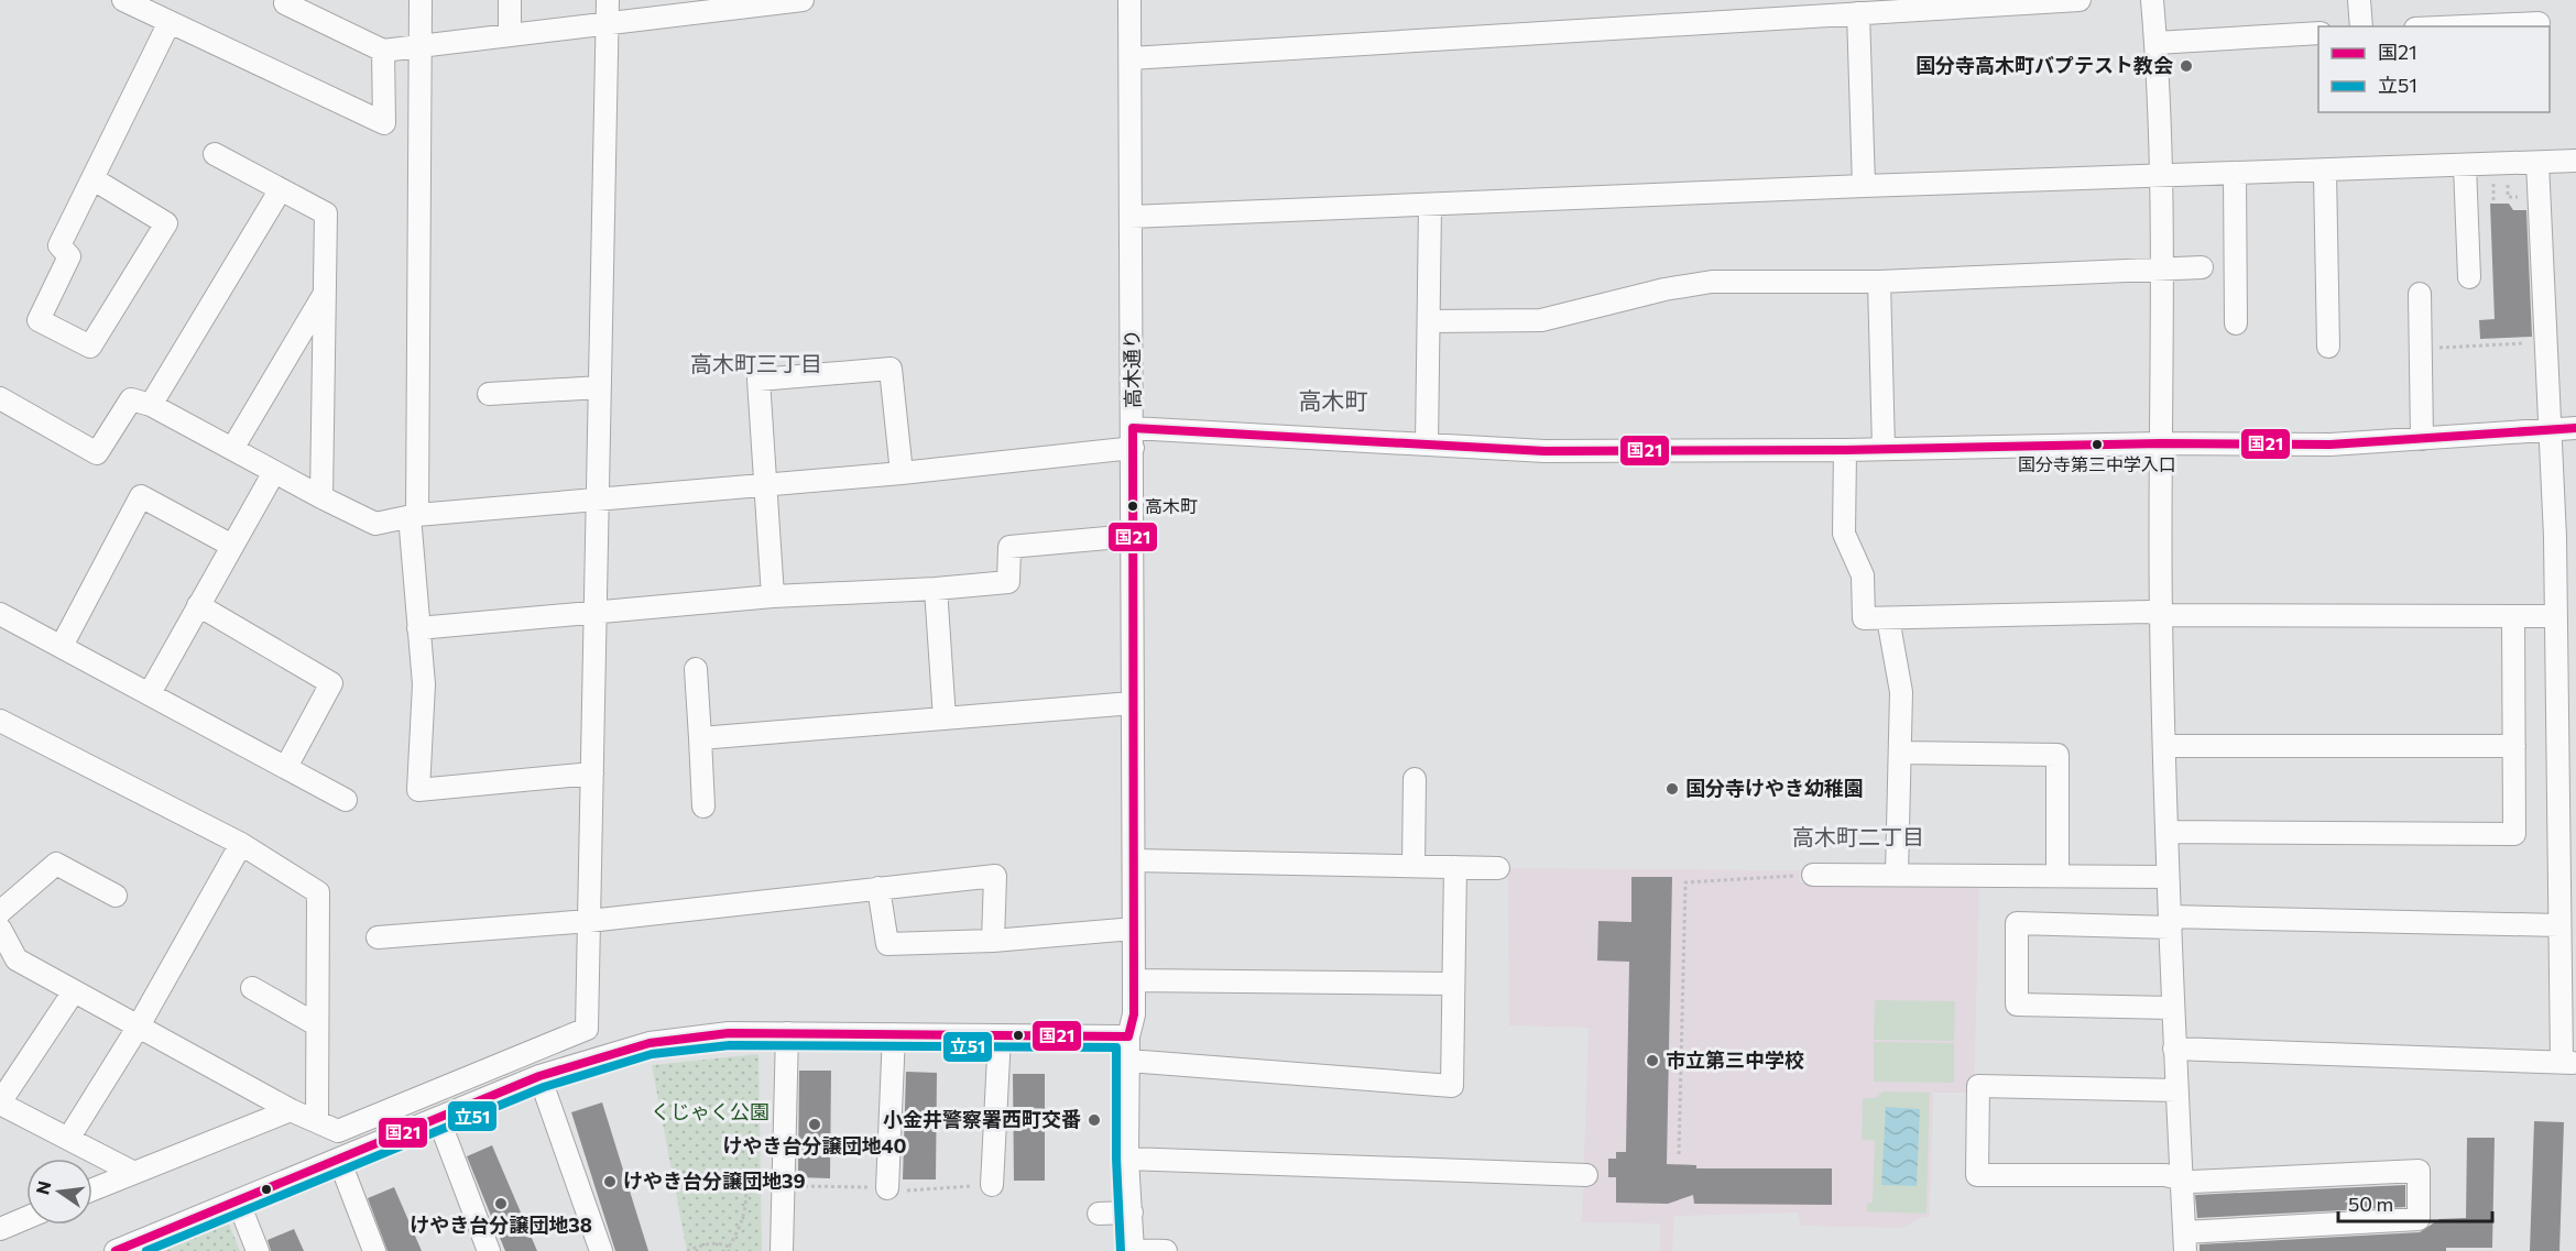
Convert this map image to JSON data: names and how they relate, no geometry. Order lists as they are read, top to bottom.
{
  "streets": {
    "street": ["高木通り"]
  },
  "districts": ["高木町三丁目", "高木町", "高木町二丁目"],
  "parks": ["くじゃく公園"],
  "places": [
    "国分寺高木町バプテスト教会",
    "国分寺第三中学入口",
    "高木町",
    "国分寺けやき幼稚園",
    "市立第三中学校",
    "小金井警察署西町交番",
    "けやき台分譲団地40",
    "けやき台分譲団地39",
    "けやき台分譲団地38"
  ],
  "lines": ["transit line 国21", "transit line 立51"],
  "legend": ["国21", "立51"],
  "scale_bar": "50 m",
  "north": "left"
}
